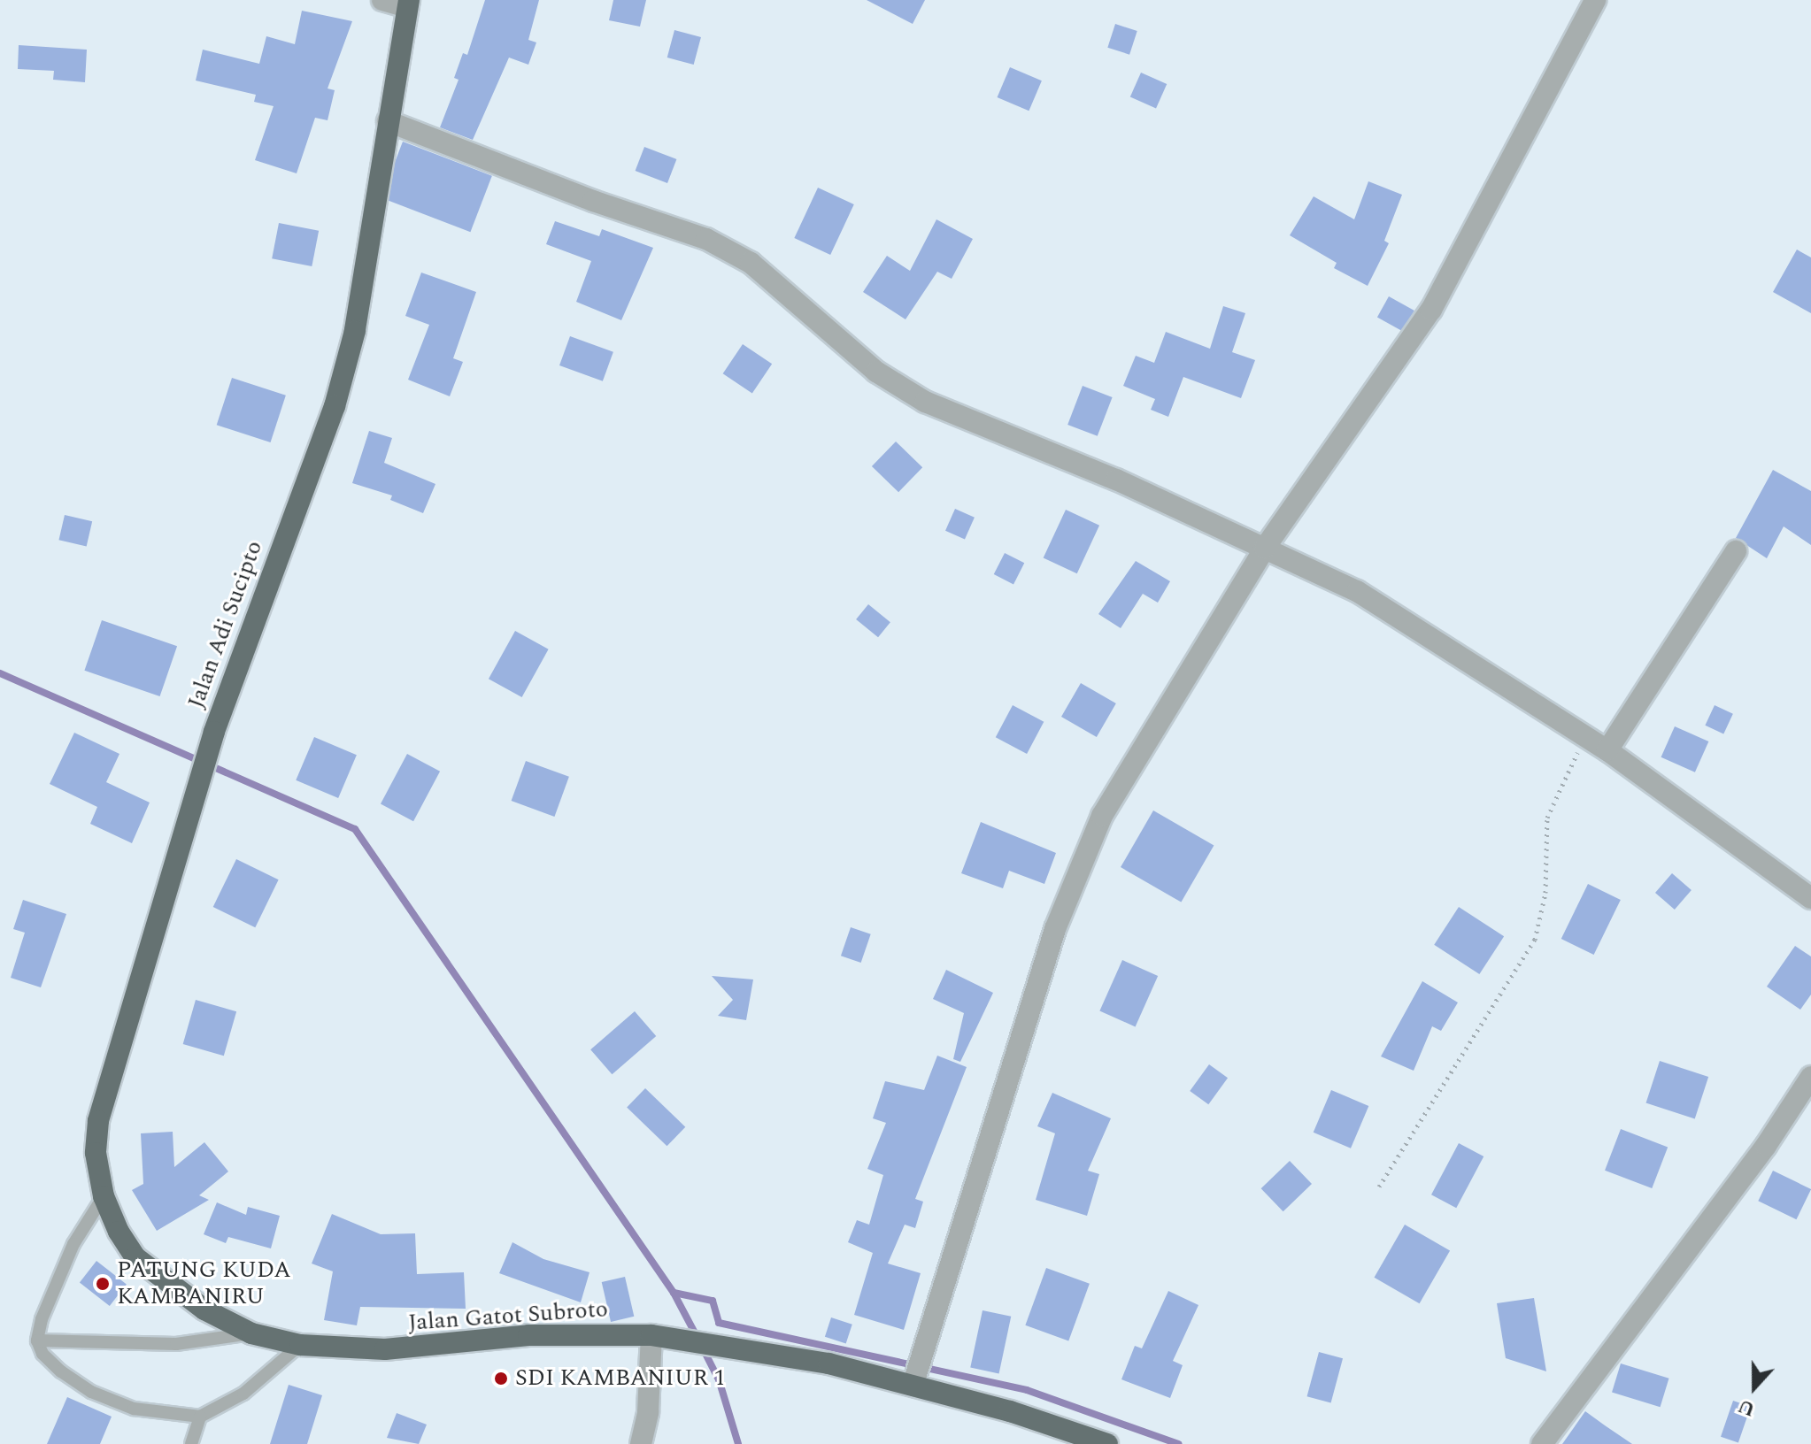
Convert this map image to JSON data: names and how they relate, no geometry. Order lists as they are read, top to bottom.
{
  "streets": {
    "highway": ["Jalan Adi Sucipto", "Jalan Gatot Subroto"]
  },
  "crossings": [
    ["Jalan Adi Sucipto", "Jalan Gatot Subroto"]
  ],
  "places": ["PATUNG KUDA KAMBANIRU", "SDI KAMBANIUR 1"],
  "north": "bottom"
}
